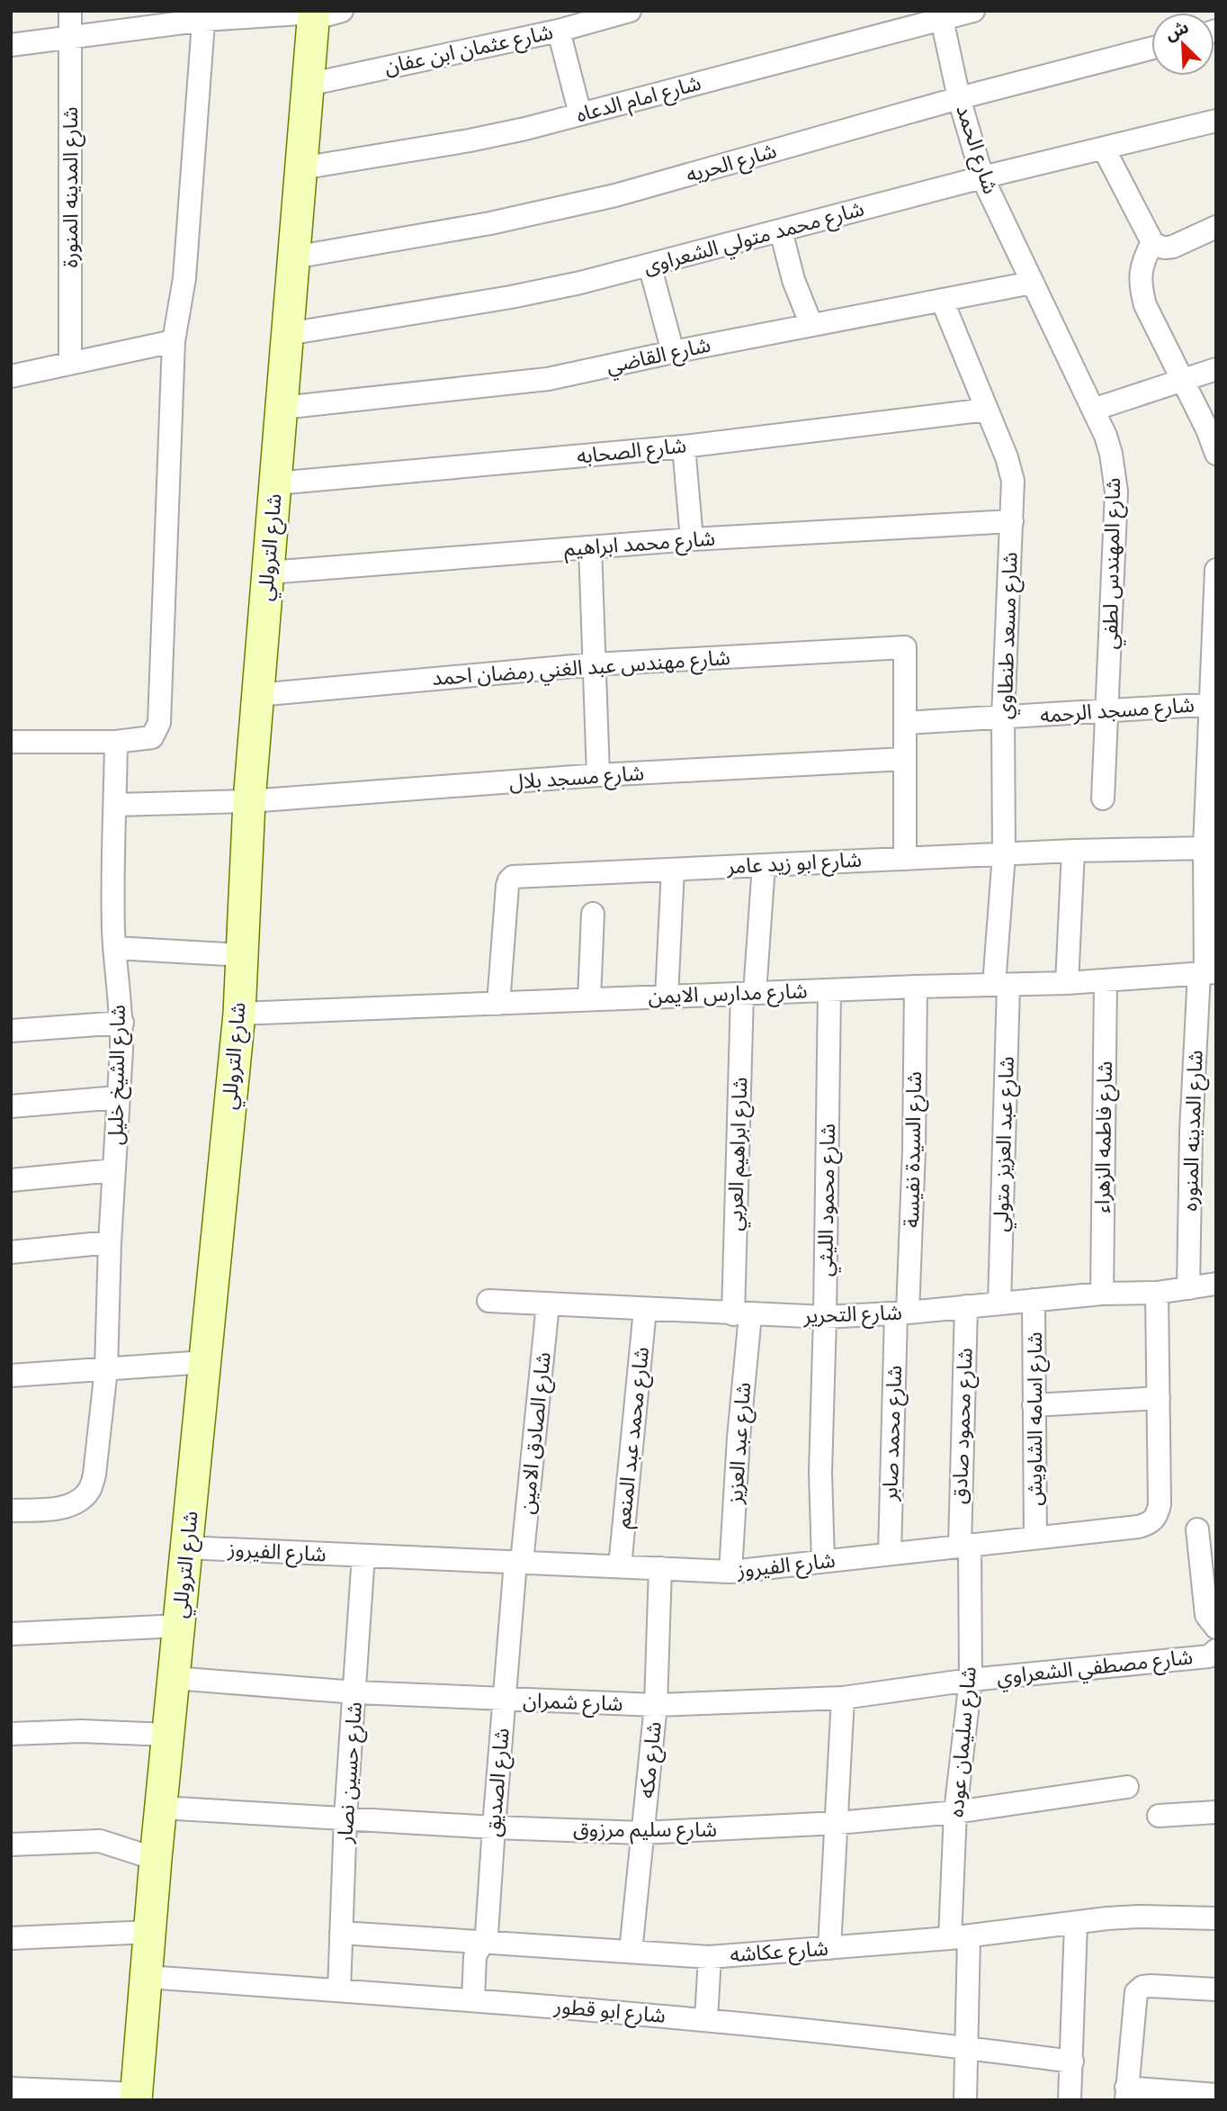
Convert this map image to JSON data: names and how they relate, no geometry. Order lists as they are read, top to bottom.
{
  "streets": {
    "street": [
      "شارع عثمان ابن عفان",
      "شارع امام الدعاه",
      "شارع الحمد",
      "شارع الحريه",
      "شارع المدينه المنورة",
      "شارع محمد متولي الشعراوى",
      "شارع القاضي",
      "شارع الصحابه",
      "شارع محمد ابراهيم",
      "شارع التروللي",
      "شارع المهندس لطفي",
      "شارع مسعد طنطاوي",
      "شارع مهندس عبد الغني رمضان احمد",
      "شارع مسجد الرحمه",
      "شارع مسجد بلال",
      "شارع ابو زيد عامر",
      "شارع مدارس الايمن",
      "شارع الشيخ خليل",
      "شارع المدينه المنوره",
      "شارع فاطمه الزهراء",
      "شارع عبد العزيز متولي",
      "شارع السيدة نفيسة",
      "شارع ابراهيم العربي",
      "شارع محمود الليثي",
      "شارع التحرير",
      "شارع اسامه الشاويش",
      "شارع محمود صادق",
      "شارع الصادق الامين",
      "شارع محمد صابر",
      "شارع محمد عبد المنعم",
      "شارع عبد العزيز",
      "شارع الفيروز",
      "شارع مصطفي الشعراوي",
      "شارع شمران",
      "شارع سليمان عوده",
      "شارع مكه",
      "شارع حسين نصار",
      "شارع الصديق",
      "شارع سليم مرزوق",
      "شارع عكاشه",
      "شارع ابو قطور"
    ]
  },
  "crossings": [
    ["شارع عثمان ابن عفان", "شارع التروللي"],
    ["شارع امام الدعاه", "شارع الحمد"],
    ["شارع امام الدعاه", "شارع التروللي"],
    ["شارع الحمد", "شارع الحريه"],
    ["شارع الحمد", "شارع محمد متولي الشعراوى"],
    ["شارع الحمد", "شارع القاضي"],
    ["شارع الحمد", "شارع المهندس لطفي"],
    ["شارع الحريه", "شارع التروللي"],
    ["شارع محمد متولي الشعراوى", "شارع التروللي"],
    ["شارع القاضي", "شارع التروللي"],
    ["شارع القاضي", "شارع المهندس لطفي"],
    ["شارع القاضي", "شارع مسعد طنطاوي"],
    ["شارع الصحابه", "شارع التروللي"],
    ["شارع الصحابه", "شارع مسعد طنطاوي"],
    ["شارع محمد ابراهيم", "شارع التروللي"],
    ["شارع محمد ابراهيم", "شارع مسعد طنطاوي"],
    ["شارع التروللي", "شارع مهندس عبد الغني رمضان احمد"],
    ["شارع التروللي", "شارع مسجد بلال"],
    ["شارع التروللي", "شارع مدارس الايمن"],
    ["شارع التروللي", "شارع الفيروز"],
    ["شارع التروللي", "شارع شمران"],
    ["شارع التروللي", "شارع سليم مرزوق"],
    ["شارع التروللي", "شارع ابو قطور"],
    ["شارع المهندس لطفي", "شارع مسجد الرحمه"],
    ["شارع مسعد طنطاوي", "شارع مسجد الرحمه"],
    ["شارع مسعد طنطاوي", "شارع ابو زيد عامر"],
    ["شارع مسعد طنطاوي", "شارع مدارس الايمن"],
    ["شارع مسعد طنطاوي", "شارع عبد العزيز متولي"],
    ["شارع مهندس عبد الغني رمضان احمد", "شارع مسجد الرحمه"],
    ["شارع مسجد الرحمه", "شارع المدينه المنوره"],
    ["شارع مسجد بلال", "شارع الشيخ خليل"],
    ["شارع ابو زيد عامر", "شارع مدارس الايمن"],
    ["شارع ابو زيد عامر", "شارع المدينه المنوره"],
    ["شارع ابو زيد عامر", "شارع ابراهيم العربي"],
    ["شارع مدارس الايمن", "شارع المدينه المنوره"],
    ["شارع مدارس الايمن", "شارع فاطمه الزهراء"],
    ["شارع مدارس الايمن", "شارع عبد العزيز متولي"],
    ["شارع مدارس الايمن", "شارع السيدة نفيسة"],
    ["شارع مدارس الايمن", "شارع ابراهيم العربي"],
    ["شارع مدارس الايمن", "شارع محمود الليثي"],
    ["شارع المدينه المنوره", "شارع التحرير"],
    ["شارع فاطمه الزهراء", "شارع التحرير"],
    ["شارع عبد العزيز متولي", "شارع التحرير"],
    ["شارع السيدة نفيسة", "شارع التحرير"],
    ["شارع السيدة نفيسة", "شارع محمد صابر"],
    ["شارع ابراهيم العربي", "شارع التحرير"],
    ["شارع ابراهيم العربي", "شارع عبد العزيز"],
    ["شارع محمود الليثي", "شارع التحرير"],
    ["شارع محمود الليثي", "شارع الفيروز"],
    ["شارع التحرير", "شارع اسامه الشاويش"],
    ["شارع التحرير", "شارع محمود صادق"],
    ["شارع التحرير", "شارع الصادق الامين"],
    ["شارع التحرير", "شارع محمد صابر"],
    ["شارع التحرير", "شارع محمد عبد المنعم"],
    ["شارع التحرير", "شارع عبد العزيز"],
    ["شارع التحرير", "شارع الفيروز"],
    ["شارع اسامه الشاويش", "شارع الفيروز"],
    ["شارع محمود صادق", "شارع الفيروز"],
    ["شارع محمود صادق", "شارع سليمان عوده"],
    ["شارع الصادق الامين", "شارع الفيروز"],
    ["شارع الصادق الامين", "شارع الصديق"],
    ["شارع محمد صابر", "شارع الفيروز"],
    ["شارع محمد عبد المنعم", "شارع الفيروز"],
    ["شارع عبد العزيز", "شارع الفيروز"],
    ["شارع الفيروز", "شارع سليمان عوده"],
    ["شارع الفيروز", "شارع مكه"],
    ["شارع الفيروز", "شارع حسين نصار"],
    ["شارع الفيروز", "شارع الصديق"],
    ["شارع مصطفي الشعراوي", "شارع شمران"],
    ["شارع مصطفي الشعراوي", "شارع سليمان عوده"],
    ["شارع شمران", "شارع سليمان عوده"],
    ["شارع شمران", "شارع مكه"],
    ["شارع شمران", "شارع حسين نصار"],
    ["شارع شمران", "شارع الصديق"],
    ["شارع سليمان عوده", "شارع سليم مرزوق"],
    ["شارع سليمان عوده", "شارع عكاشه"],
    ["شارع سليمان عوده", "شارع ابو قطور"],
    ["شارع مكه", "شارع سليم مرزوق"],
    ["شارع مكه", "شارع عكاشه"],
    ["شارع حسين نصار", "شارع سليم مرزوق"],
    ["شارع حسين نصار", "شارع عكاشه"],
    ["شارع حسين نصار", "شارع ابو قطور"],
    ["شارع الصديق", "شارع سليم مرزوق"],
    ["شارع الصديق", "شارع عكاشه"],
    ["شارع الصديق", "شارع ابو قطور"]
  ],
  "north": "top left"
}
